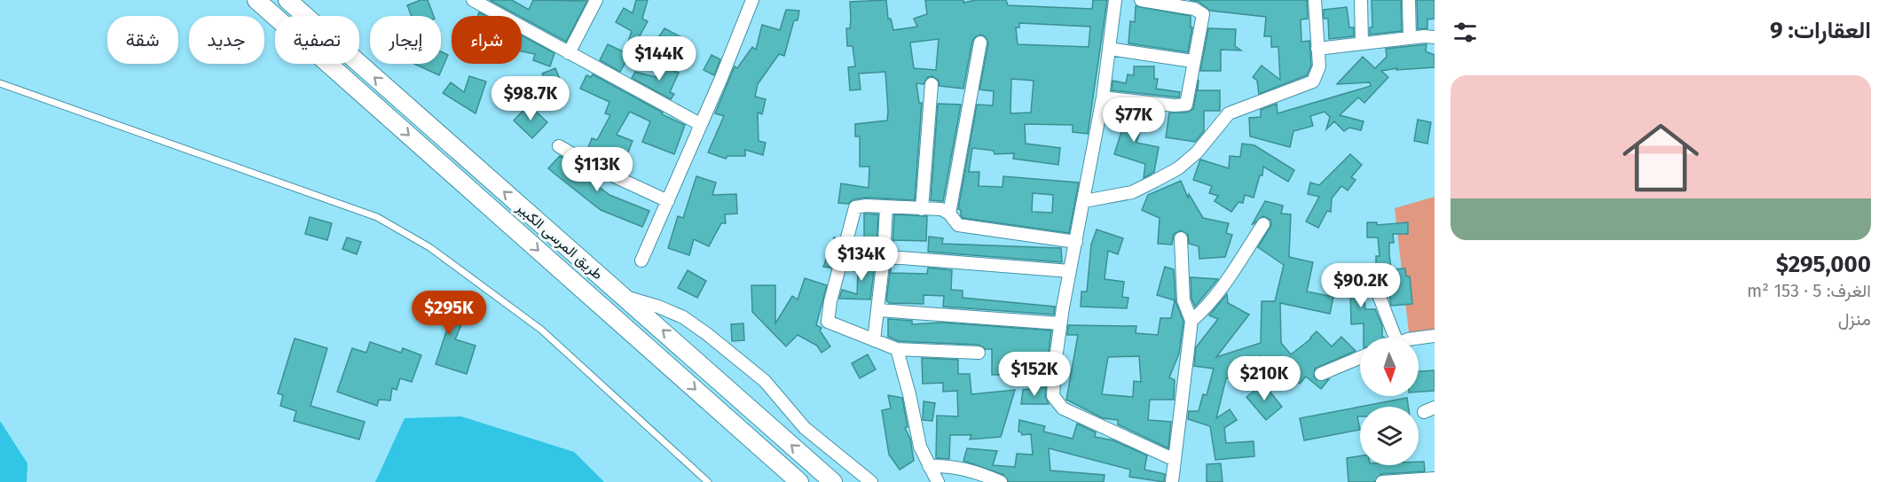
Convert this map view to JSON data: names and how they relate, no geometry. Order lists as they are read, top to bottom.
{
  "streets": {
    "main road": ["طريق المرسى الكبير"]
  },
  "north": "bottom",
  "page": {
    "heading": "العقارات: 9",
    "chip": [
      "شراء",
      "إيجار",
      "تصفية",
      "جديد",
      "شقة"
    ],
    "price": [
      "$144K",
      "$98.7K",
      "$77K",
      "$113K",
      "$134K",
      "$90.2K",
      "$295K",
      "$152K",
      "$210K"
    ],
    "list": [
      {
        "name": "$295,000",
        "note": "الغرف: 5 · 153 m² · منزل"
      }
    ]
  }
}
